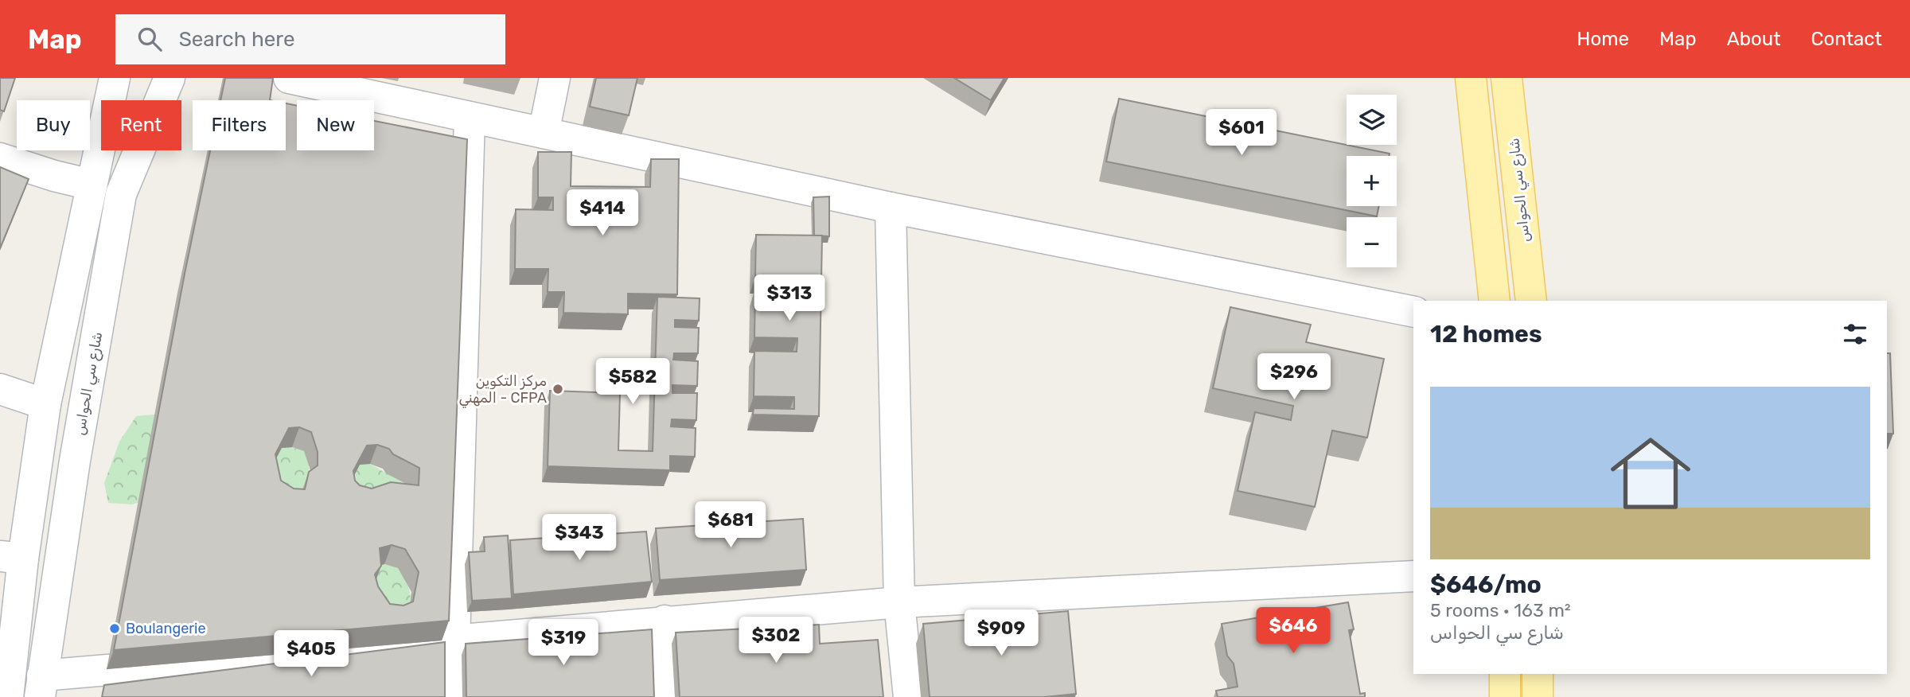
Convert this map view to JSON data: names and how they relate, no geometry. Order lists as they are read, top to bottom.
{
  "streets": {
    "main road": ["شارع سي الحواس"]
  },
  "places": ["مركز التكوين المهني - CFPA", "Boulangerie"],
  "page": {
    "header": "Map",
    "search": "Search here",
    "nav": [
      "Home",
      "Map",
      "About",
      "Contact"
    ],
    "map_buttons": ["+", "−"],
    "chip": [
      "Buy",
      "Rent",
      "Filters",
      "New"
    ],
    "price": [
      "$601",
      "$414",
      "$313",
      "$296",
      "$582",
      "$681",
      "$343",
      "$646",
      "$909",
      "$302",
      "$319",
      "$405"
    ],
    "heading": "12 homes",
    "list": [
      {
        "name": "$646/mo",
        "note": "5 rooms · 163 m² · شارع سي الحواس"
      }
    ]
  }
}
